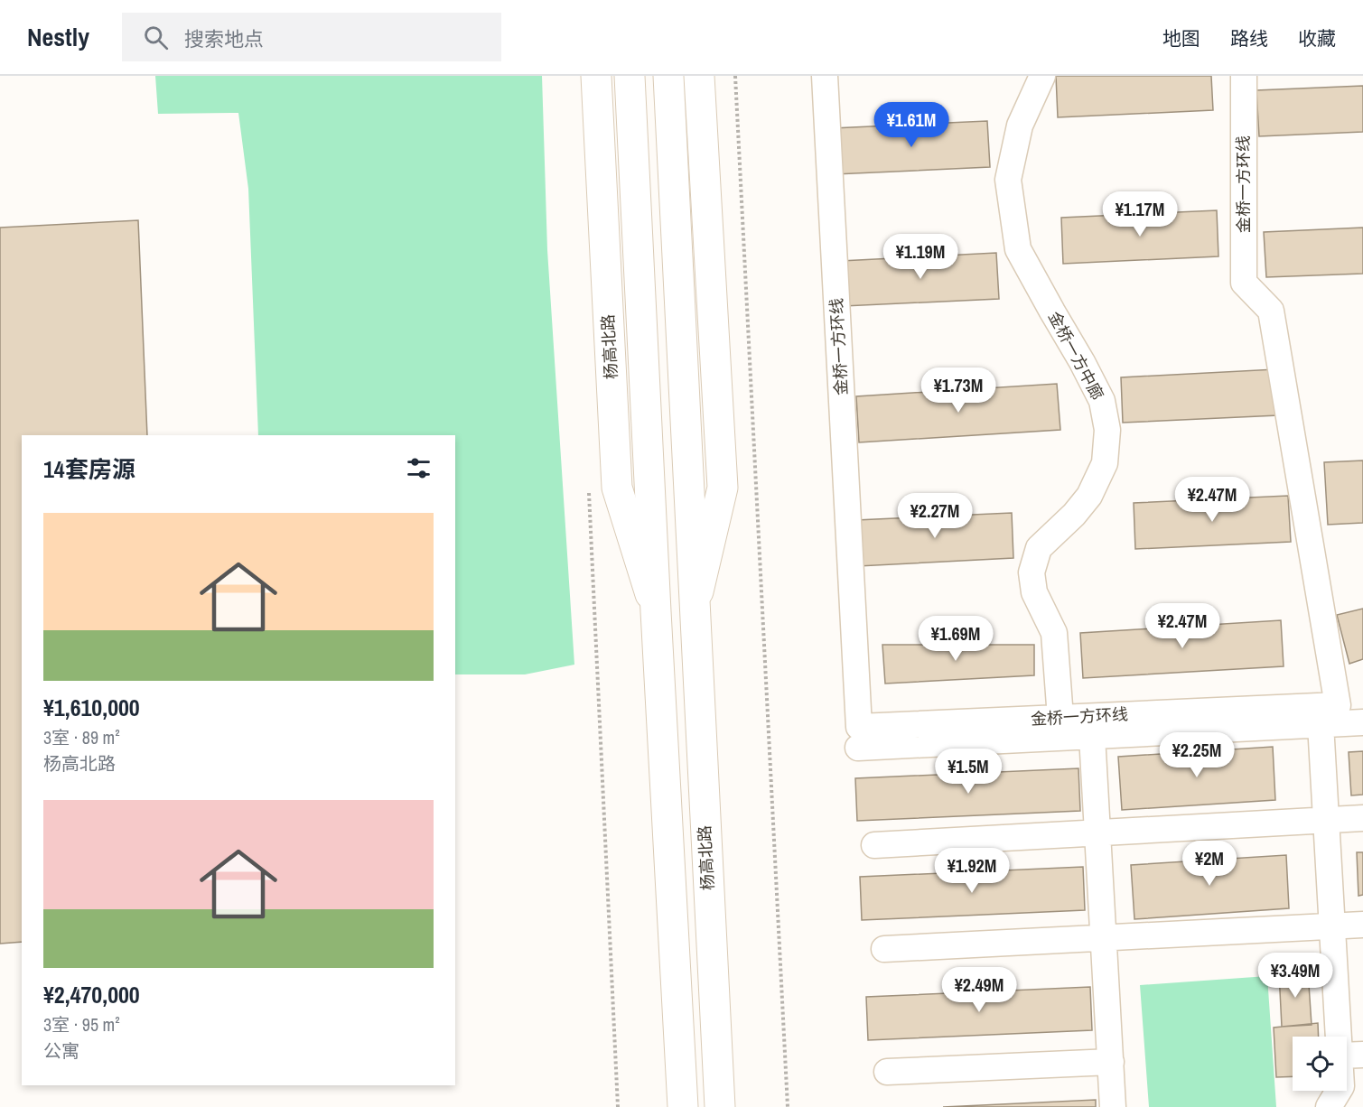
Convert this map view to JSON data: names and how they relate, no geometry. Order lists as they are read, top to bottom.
{
  "streets": {
    "main road": ["杨高北路"],
    "lane": ["金桥一方环线", "金桥一方中廊"]
  },
  "crossings": [
    ["金桥一方环线", "金桥一方中廊"]
  ],
  "page": {
    "header": "Nestly",
    "search": "搜索地点",
    "nav": ["地图", "路线", "收藏"],
    "price": [
      "¥1.61M",
      "¥1.17M",
      "¥1.19M",
      "¥1.73M",
      "¥2.47M",
      "¥2.27M",
      "¥2.47M",
      "¥1.69M",
      "¥2.25M",
      "¥1.5M",
      "¥2M",
      "¥1.92M",
      "¥3.49M",
      "¥2.49M"
    ],
    "heading": "14套房源",
    "list": [
      {
        "name": "¥1,610,000",
        "note": "3室 · 89 m² · 杨高北路"
      },
      {
        "name": "¥2,470,000",
        "note": "3室 · 95 m² · 公寓"
      }
    ]
  }
}
